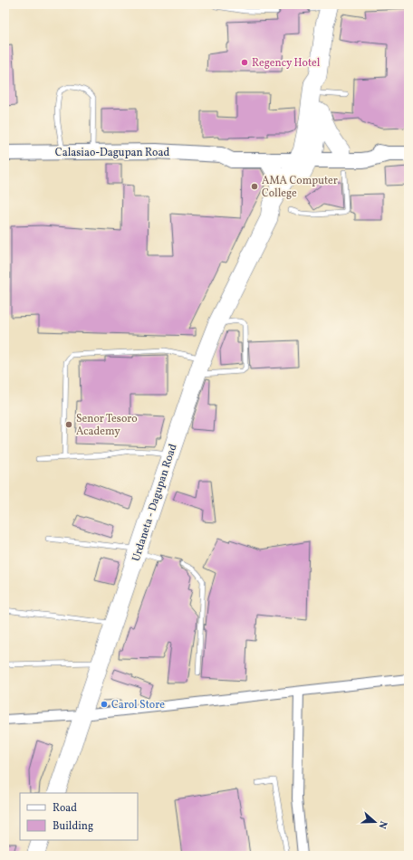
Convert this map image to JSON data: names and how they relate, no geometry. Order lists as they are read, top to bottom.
{
  "streets": {
    "highway": ["Urdaneta - Dagupan Road"],
    "main road": ["Calasiao-Dagupan Road"]
  },
  "crossings": [
    ["Calasiao-Dagupan Road", "Urdaneta - Dagupan Road"]
  ],
  "places": [
    "Regency Hotel",
    "AMA Computer College",
    "Senor Tesoro Academy",
    "Carol Store"
  ],
  "legend": ["Road", "Building"],
  "north": "right"
}
